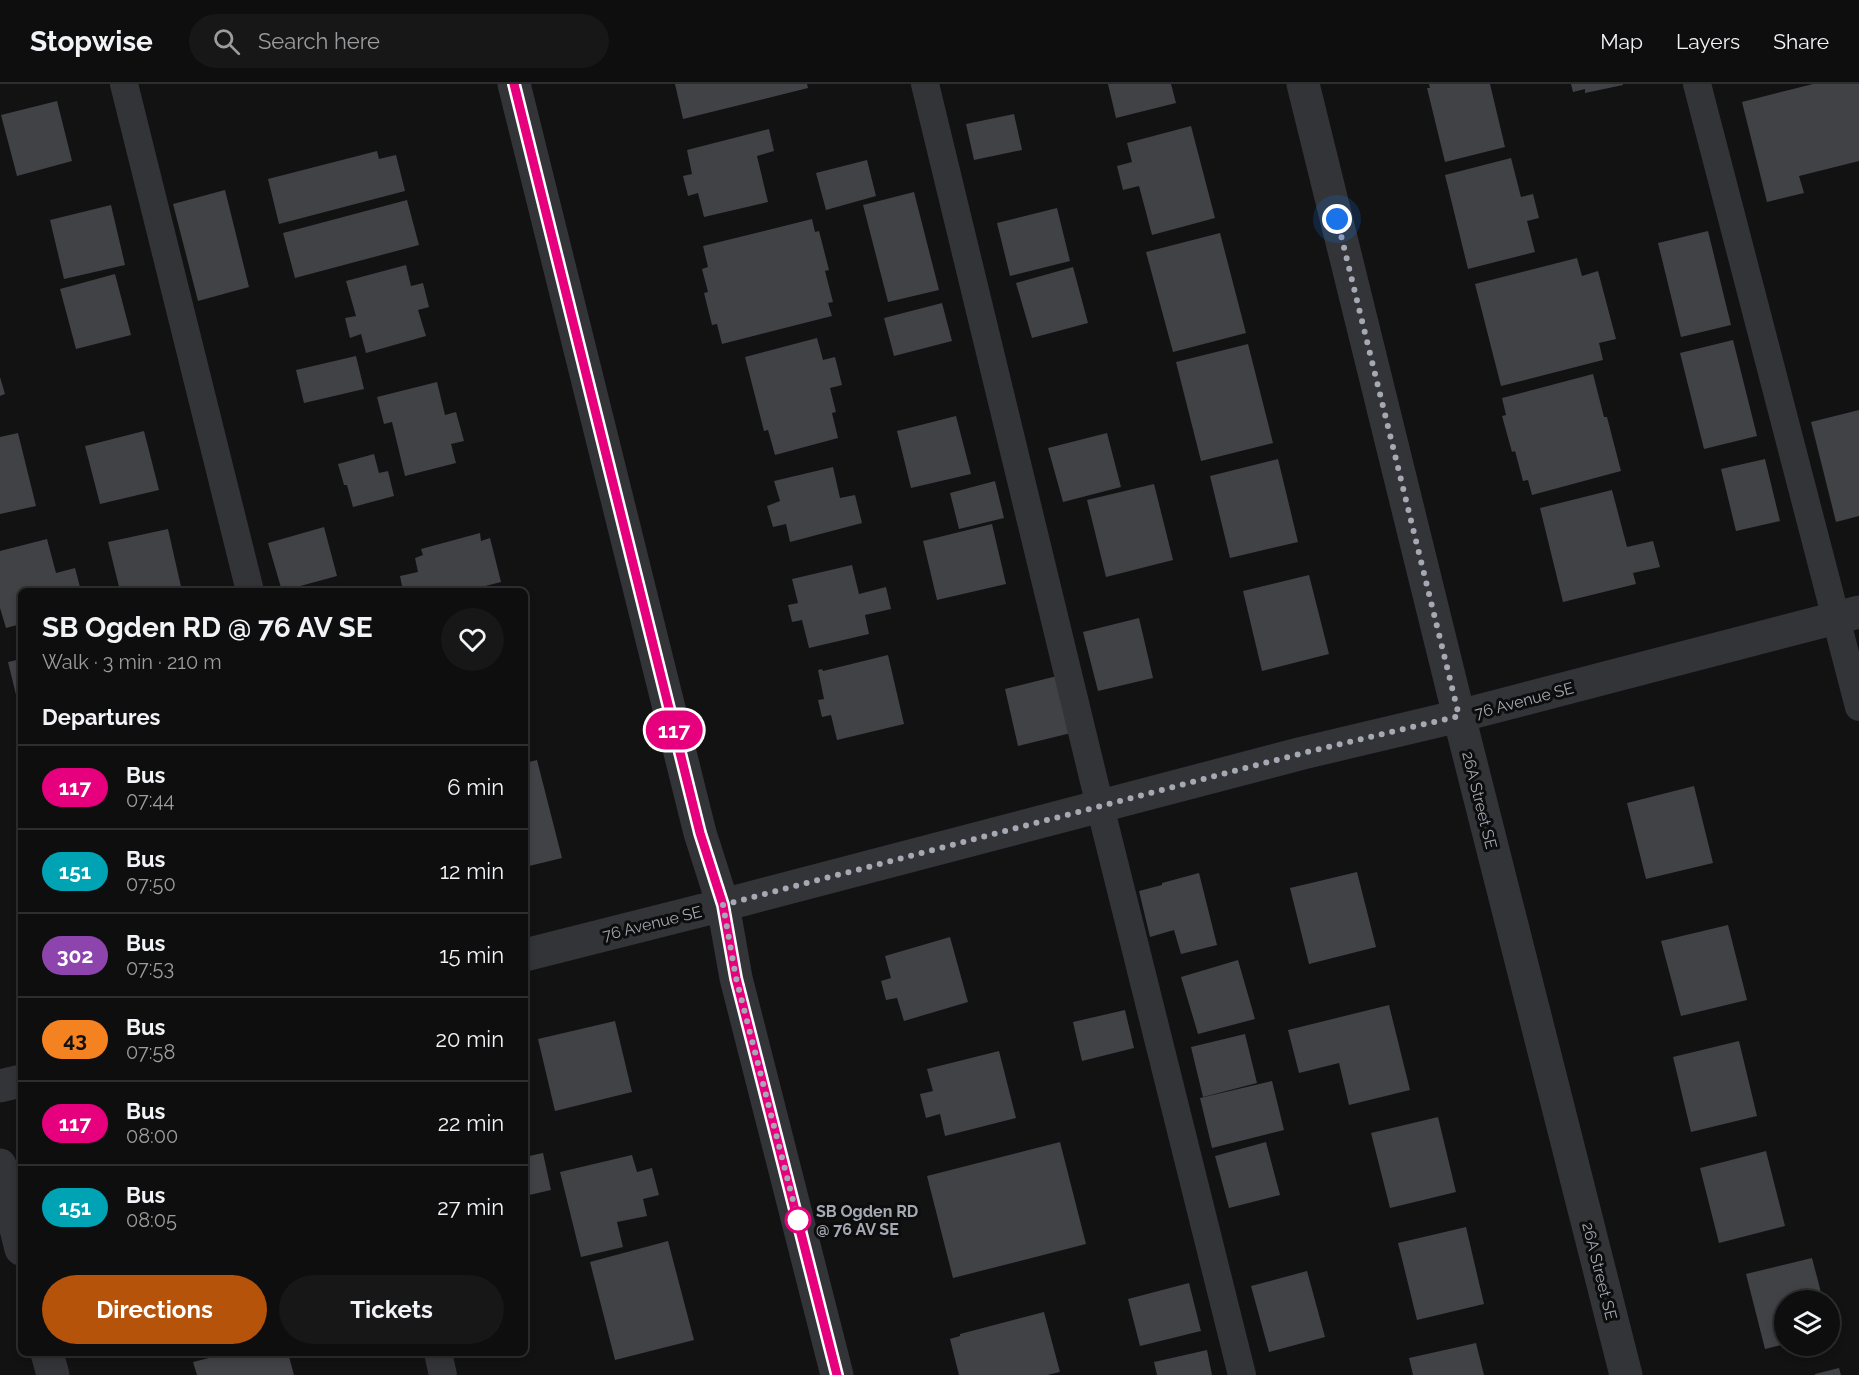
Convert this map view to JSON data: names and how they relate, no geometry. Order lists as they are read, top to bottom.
{
  "streets": {
    "street": ["76 Avenue SE", "26A Street SE"]
  },
  "crossings": [
    ["76 Avenue SE", "26A Street SE"]
  ],
  "places": ["SB Ogden RD @ 76 AV SE"],
  "lines": ["bus line 117"],
  "page": {
    "header": "Stopwise",
    "search": "Search here",
    "nav": ["Map", "Layers", "Share"],
    "on_map": "117",
    "heading": [
      ["SB Ogden RD @ 76 AV SE", "Walk · 3 min · 210 m"],
      "Departures"
    ],
    "list": [
      {
        "mark": "117",
        "name": "Bus",
        "note": "07:44",
        "value": "6 min"
      },
      {
        "mark": "151",
        "name": "Bus",
        "note": "07:50",
        "value": "12 min"
      },
      {
        "mark": "302",
        "name": "Bus",
        "note": "07:53",
        "value": "15 min"
      },
      {
        "mark": "43",
        "name": "Bus",
        "note": "07:58",
        "value": "20 min"
      },
      {
        "mark": "117",
        "name": "Bus",
        "note": "08:00",
        "value": "22 min"
      },
      {
        "mark": "151",
        "name": "Bus",
        "note": "08:05",
        "value": "27 min"
      }
    ],
    "buttons": ["Directions", "Tickets"]
  }
}
